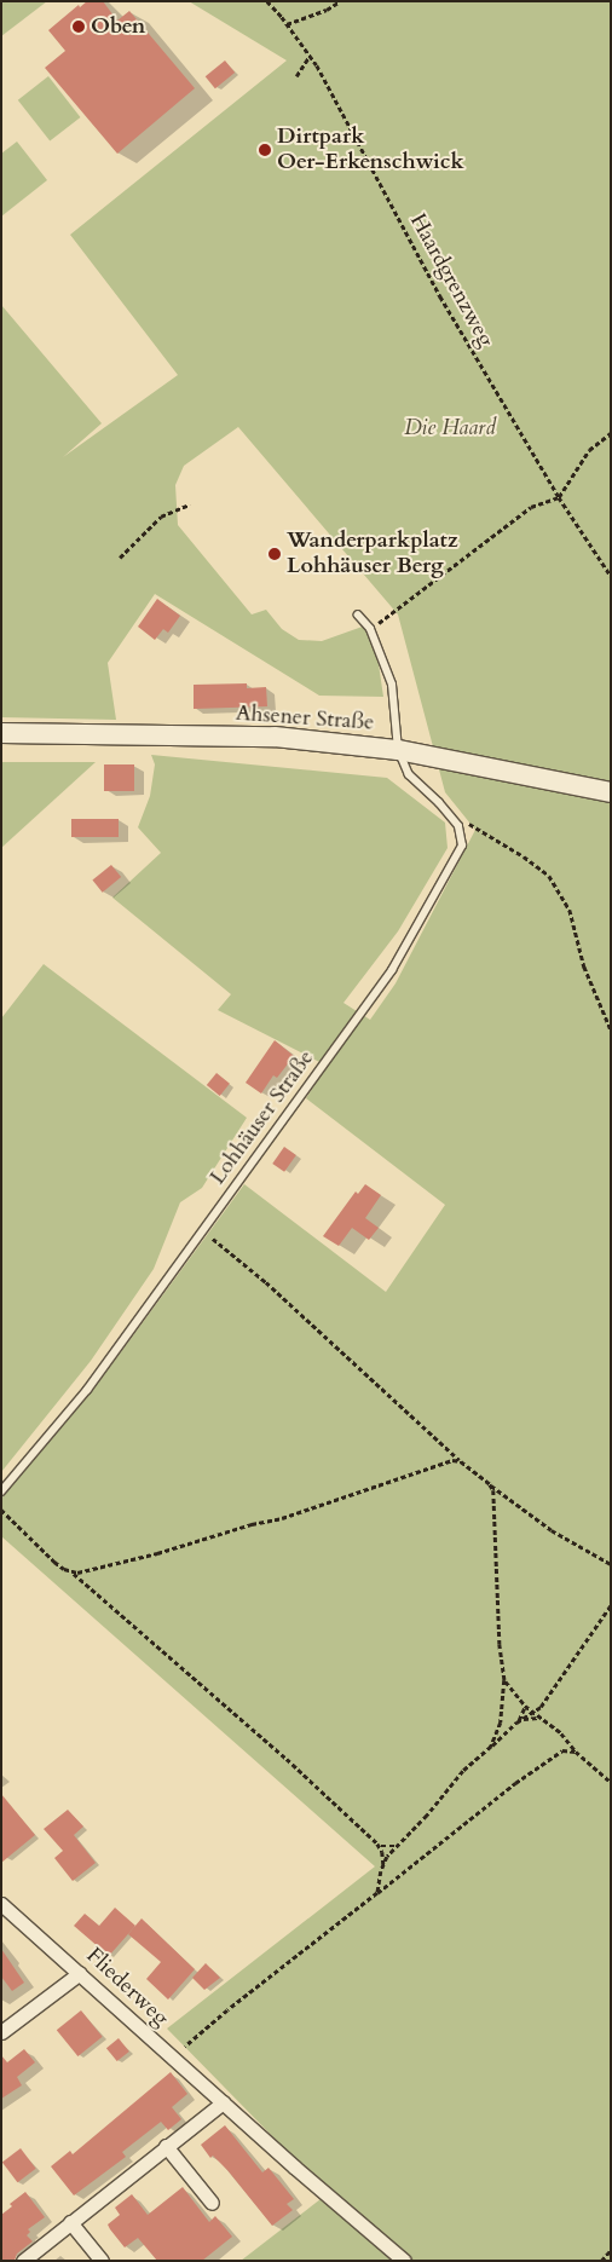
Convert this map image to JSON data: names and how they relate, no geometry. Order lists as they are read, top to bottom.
{
  "streets": {
    "main road": ["Ahsener Straße"],
    "street": ["Fliederweg"],
    "lane": ["Lohhäuser Straße"],
    "path": ["Haardgrenzweg"]
  },
  "crossings": [
    ["Ahsener Straße", "Lohhäuser Straße"]
  ],
  "parks": ["Die Haard"],
  "places": ["Oben", "Dirtpark Oer-Erkenschwick", "Wanderparkplatz Lohhäuser Berg"]
}
